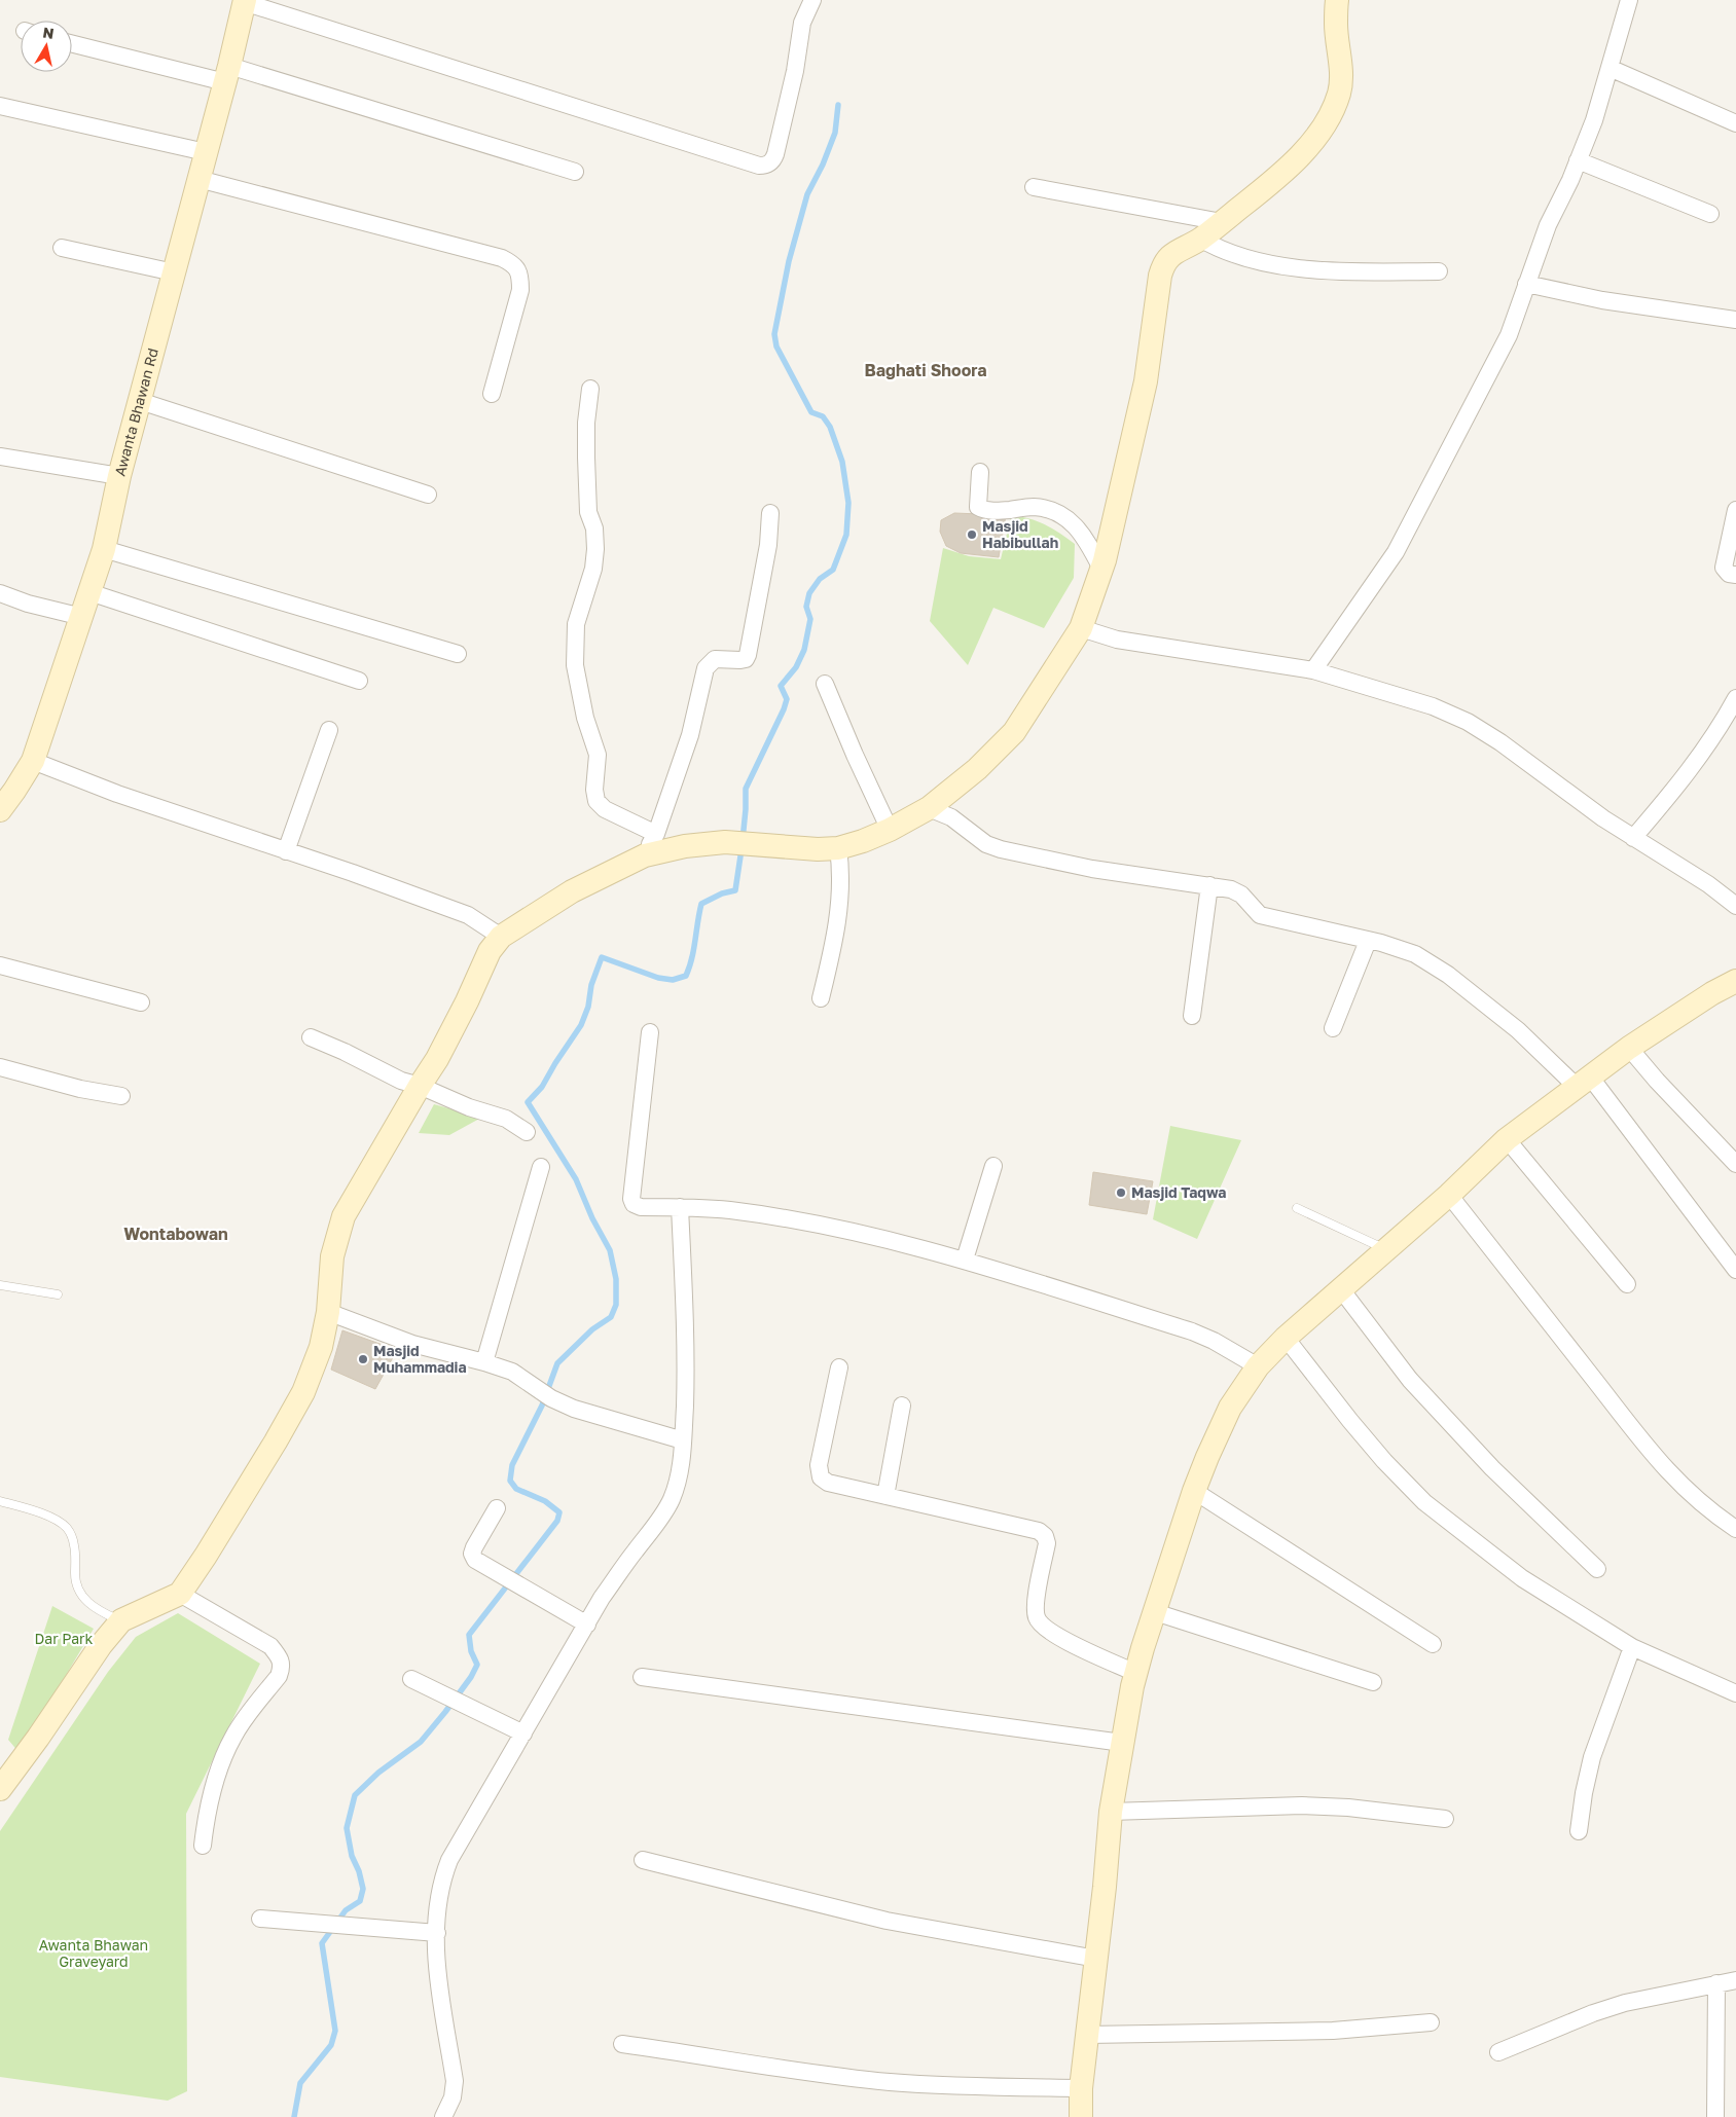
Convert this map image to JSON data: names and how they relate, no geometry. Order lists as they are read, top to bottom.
{
  "streets": {
    "street": ["Awanta Bhawan Rd"]
  },
  "districts": ["Baghati Shoora", "Wontabowan"],
  "parks": ["Dar Park", "Awanta Bhawan Graveyard"],
  "places": ["Masjid Habibullah", "Masjid Taqwa", "Masjid Muhammadia"],
  "north": "top"
}
